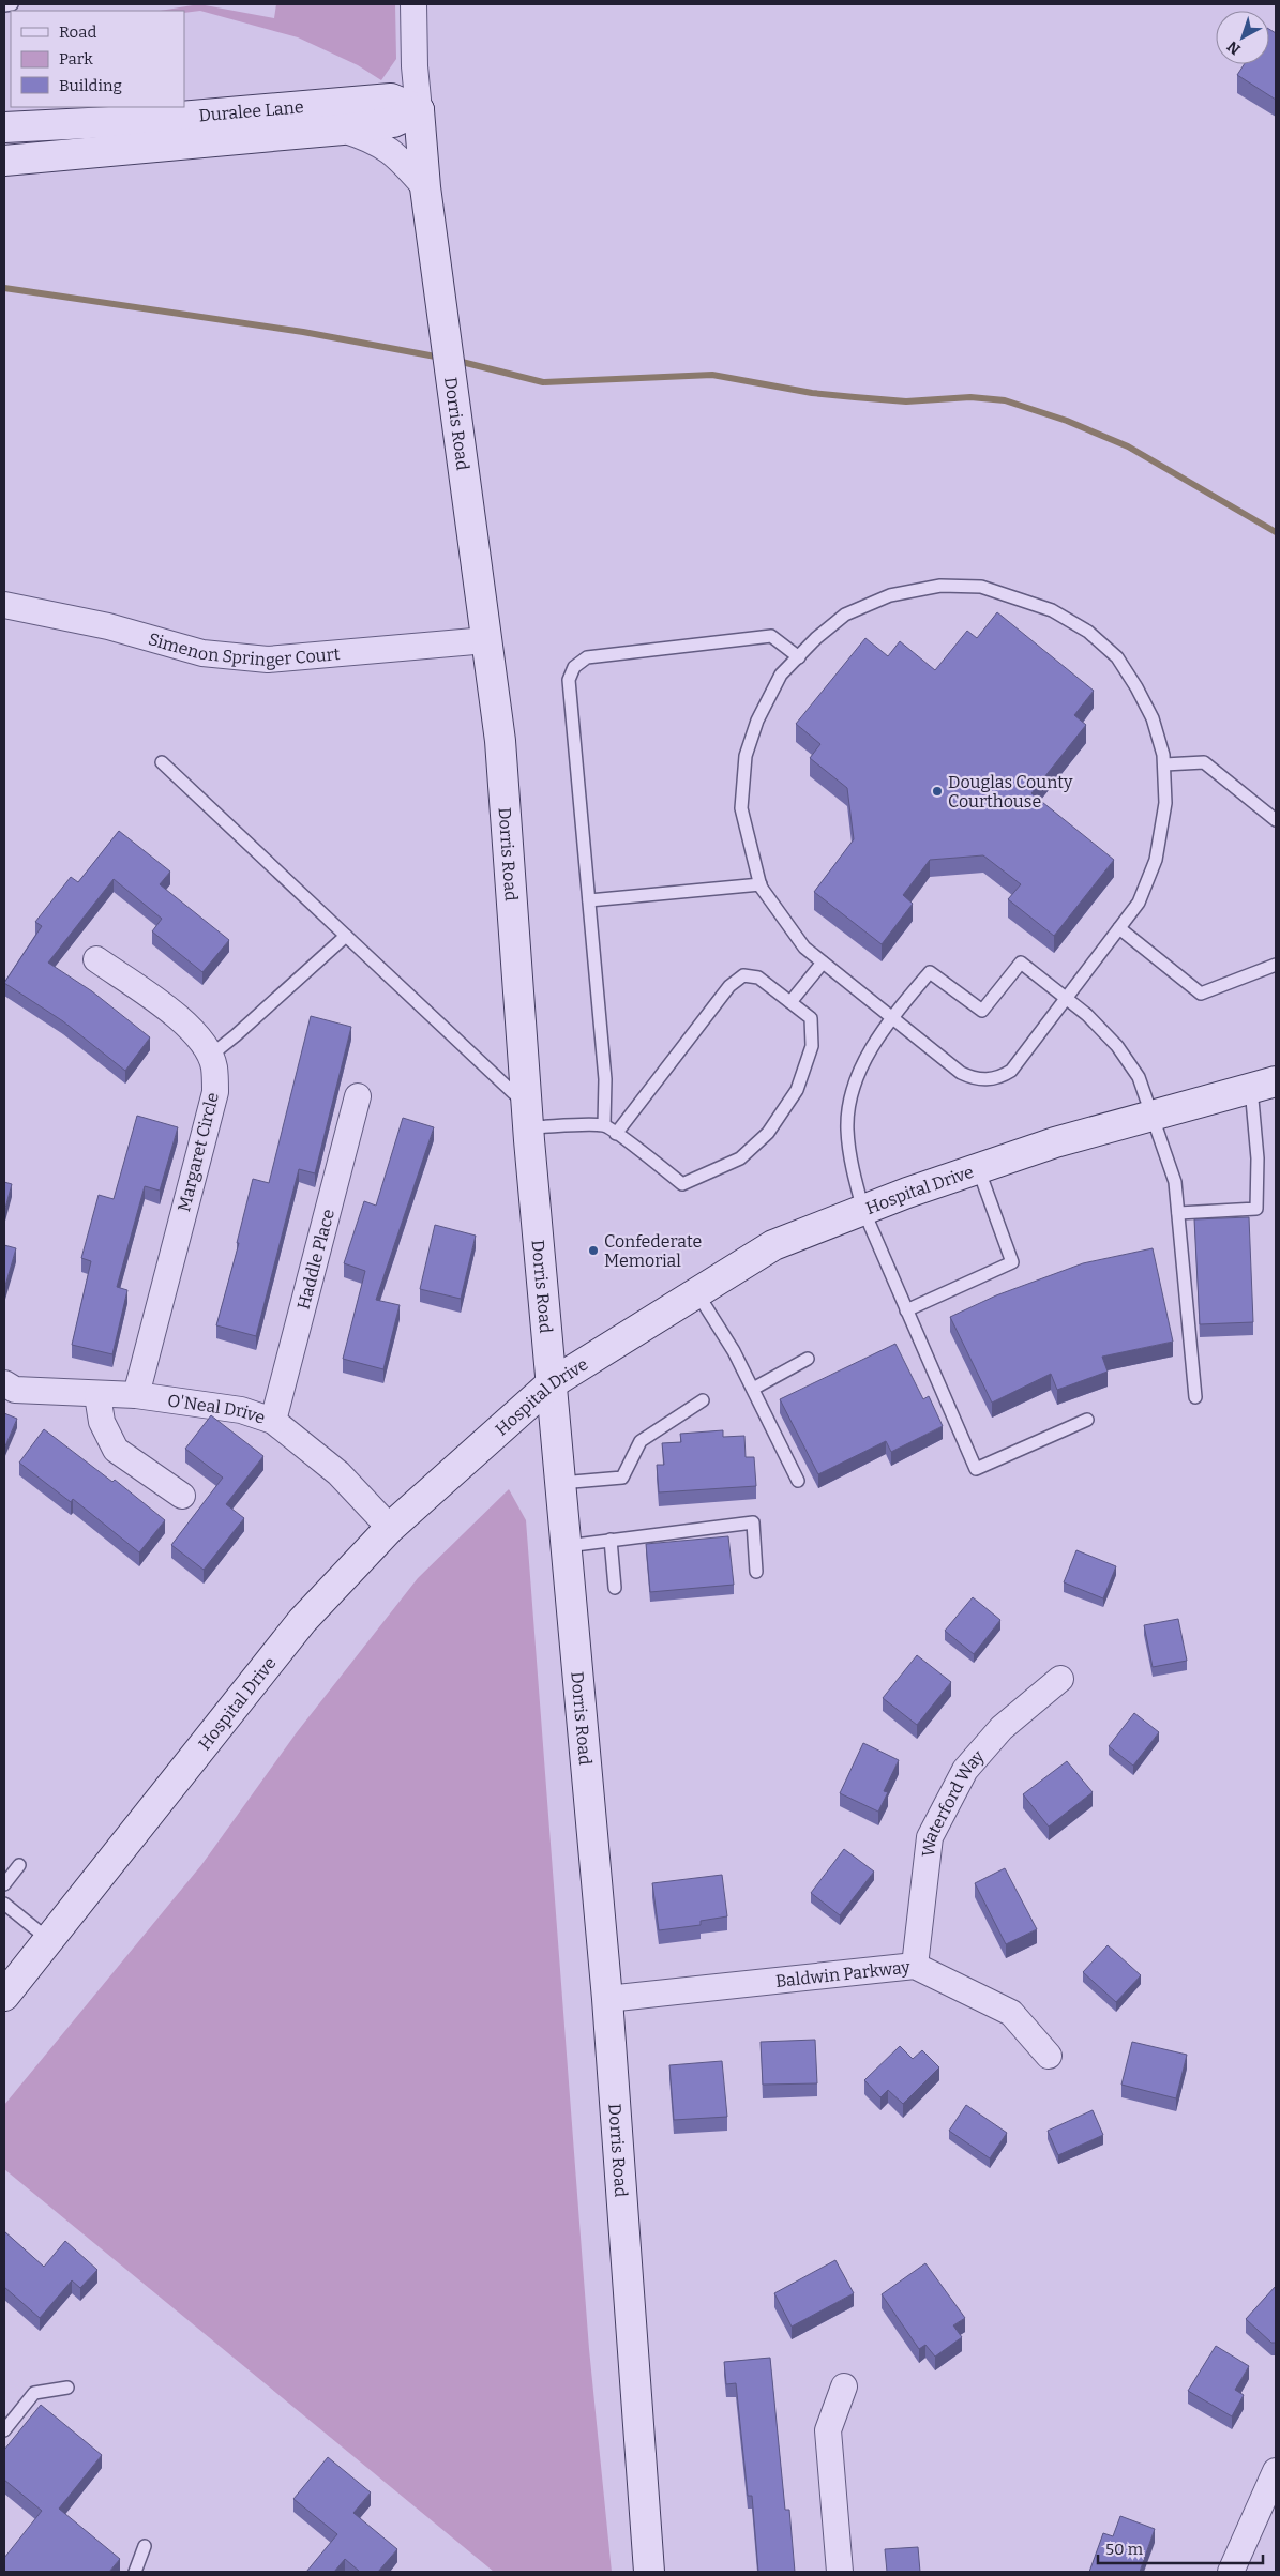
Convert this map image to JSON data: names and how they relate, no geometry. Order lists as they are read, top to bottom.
{
  "streets": {
    "street": [
      "Duralee Lane",
      "Dorris Road",
      "Simenon Springer Court",
      "Margaret Circle",
      "Hospital Drive",
      "Haddle Place",
      "O'Neal Drive",
      "Waterford Way",
      "Baldwin Parkway"
    ]
  },
  "crossings": [
    ["Duralee Lane", "Dorris Road"],
    ["Dorris Road", "Simenon Springer Court"],
    ["Dorris Road", "Hospital Drive"],
    ["Dorris Road", "Baldwin Parkway"],
    ["Margaret Circle", "O'Neal Drive"],
    ["Hospital Drive", "O'Neal Drive"],
    ["Haddle Place", "O'Neal Drive"],
    ["Waterford Way", "Baldwin Parkway"]
  ],
  "places": ["Douglas County Courthouse", "Confederate Memorial"],
  "legend": ["Road", "Park", "Building"],
  "scale_bar": "50 m",
  "north": "bottom left"
}
